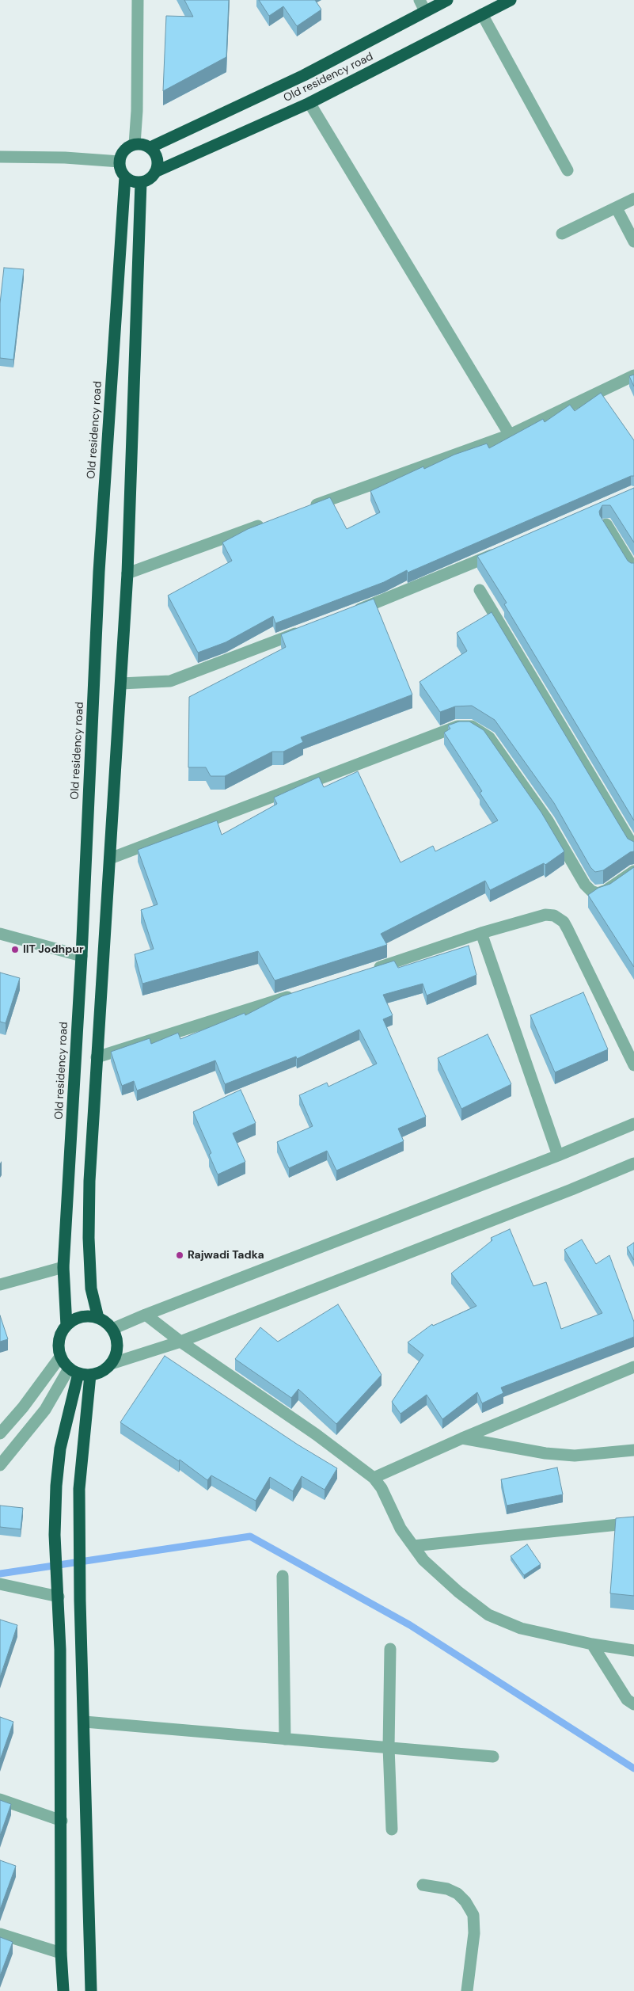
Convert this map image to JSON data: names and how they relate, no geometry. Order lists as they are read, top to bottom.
{
  "streets": {
    "highway": ["Old residency road"]
  },
  "places": ["IIT Jodhpur", "Rajwadi Tadka"]
}
